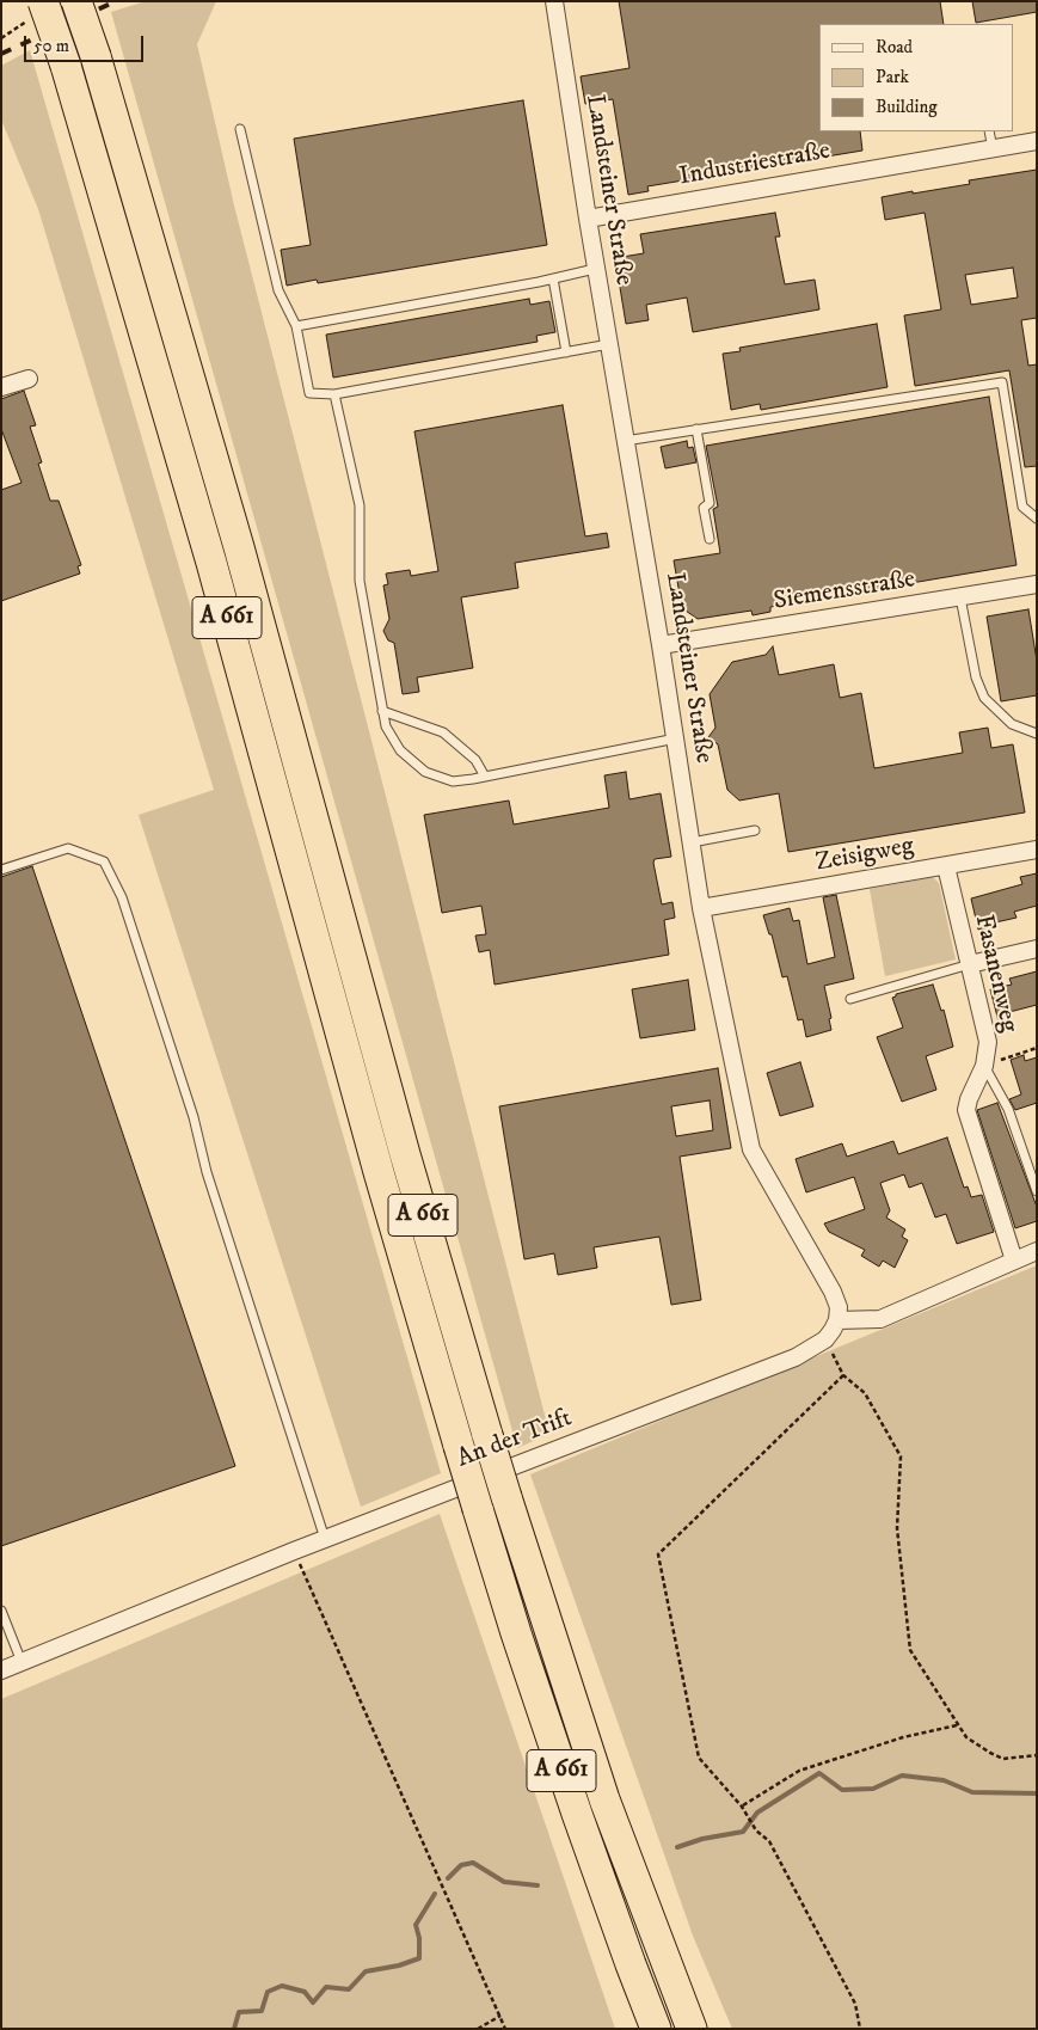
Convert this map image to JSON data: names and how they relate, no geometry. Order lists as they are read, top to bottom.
{
  "streets": {
    "highway": ["A 661"],
    "street": [
      "Industriestraße",
      "Landsteiner Straße",
      "Siemensstraße",
      "Zeisigweg",
      "Fasanenweg",
      "An der Trift"
    ]
  },
  "crossings": [
    ["Industriestraße", "Landsteiner Straße"],
    ["Landsteiner Straße", "Siemensstraße"],
    ["Landsteiner Straße", "Zeisigweg"],
    ["Landsteiner Straße", "An der Trift"],
    ["Zeisigweg", "Fasanenweg"]
  ],
  "legend": ["Road", "Park", "Building"],
  "scale_bar": "50 m"
}
